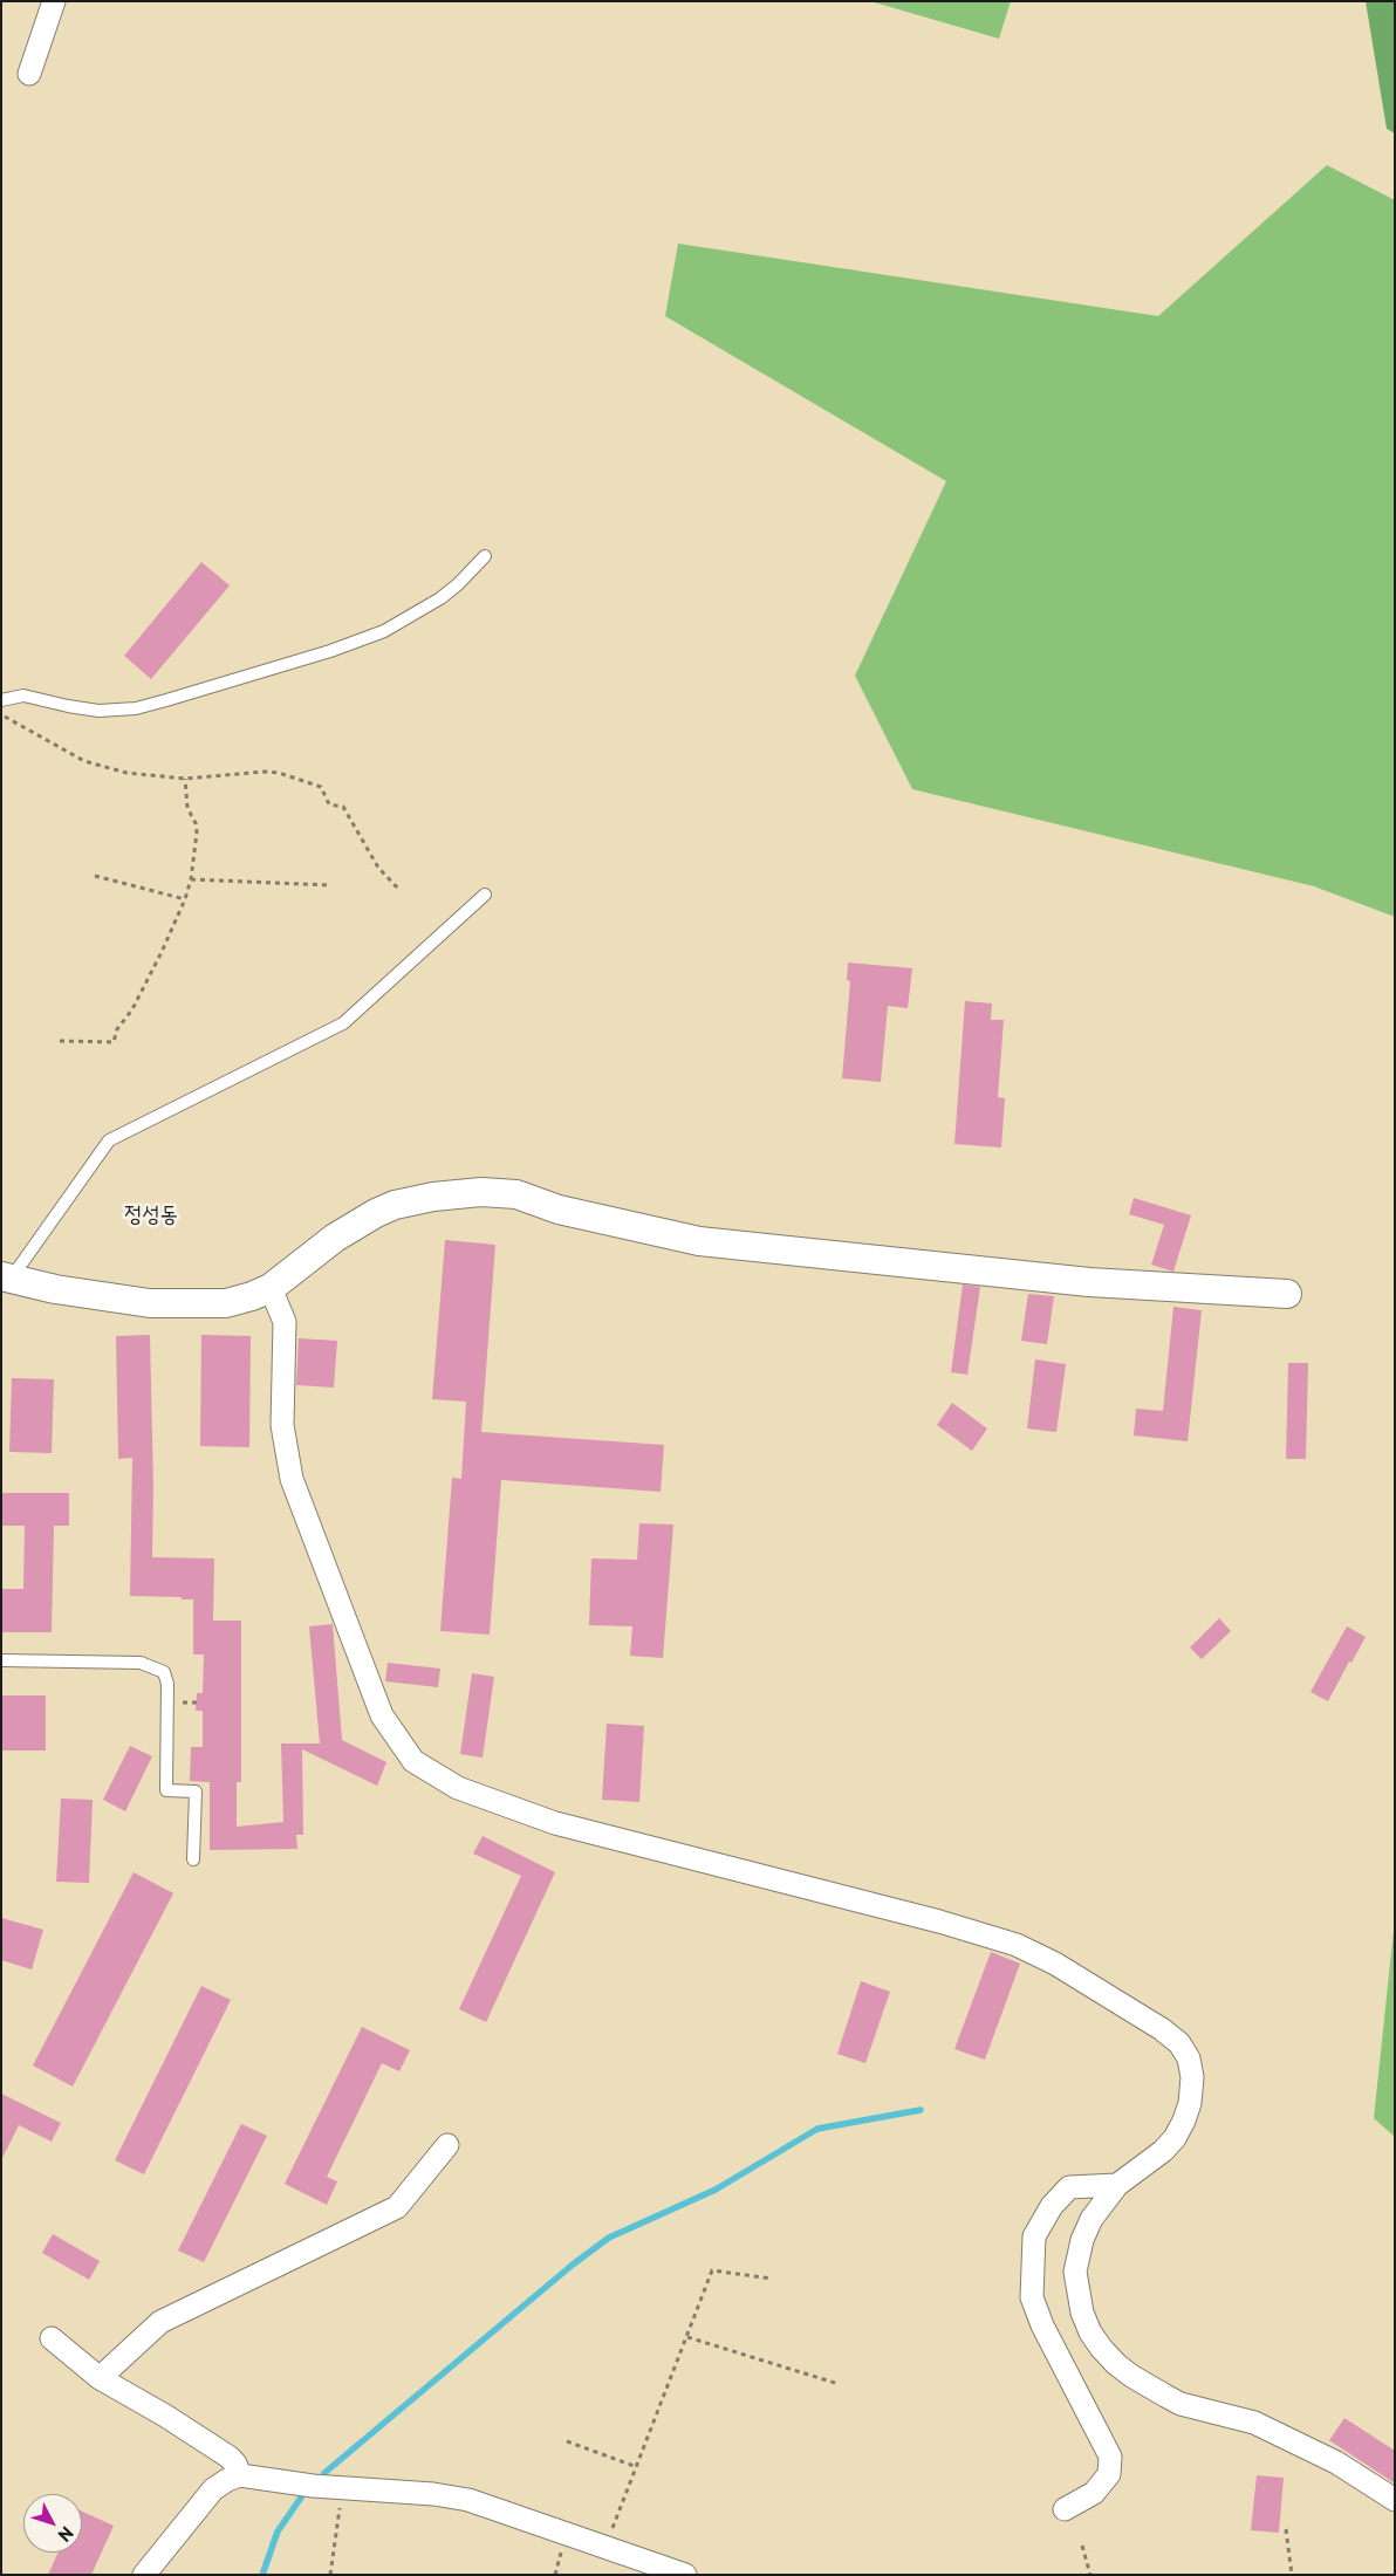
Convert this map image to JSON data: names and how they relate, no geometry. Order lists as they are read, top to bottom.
{
  "districts": ["정성동"],
  "north": "bottom right"
}
